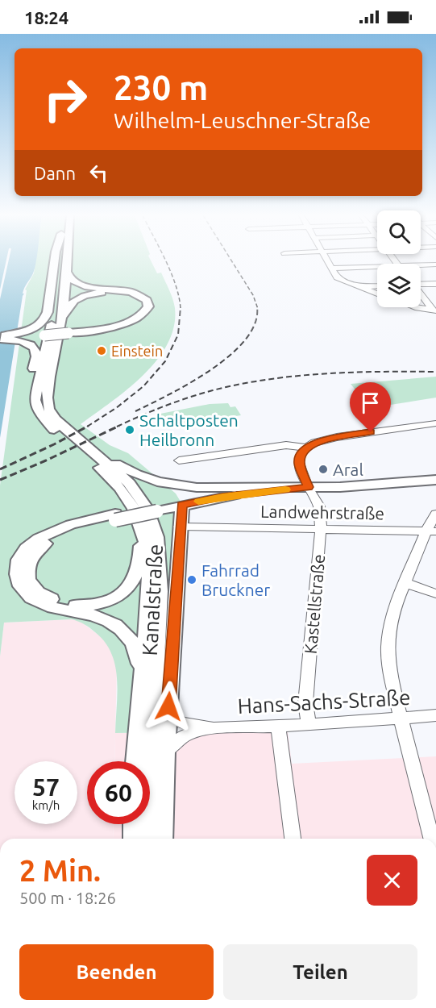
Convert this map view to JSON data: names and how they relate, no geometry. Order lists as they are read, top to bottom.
{
  "streets": {
    "main road": ["Kanalstraße"],
    "street": ["Landwehrstraße", "Kastellstraße", "Hans-Sachs-Straße"]
  },
  "crossings": [
    ["Landwehrstraße", "Kanalstraße"],
    ["Landwehrstraße", "Kastellstraße"],
    ["Kanalstraße", "Hans-Sachs-Straße"],
    ["Kastellstraße", "Hans-Sachs-Straße"]
  ],
  "places": [
    "Einstein",
    "Schaltposten Heilbronn",
    "Aral",
    "Fahrrad Bruckner"
  ],
  "page": {
    "status": "18:24",
    "turn": ["230 m", "Wilhelm-Leuschner-Straße"],
    "then": "Dann",
    "speed": "57 km/h",
    "limit": "60",
    "heading": ["2 Min.", "500 m · 18:26"],
    "buttons": ["Beenden", "Teilen"]
  }
}
